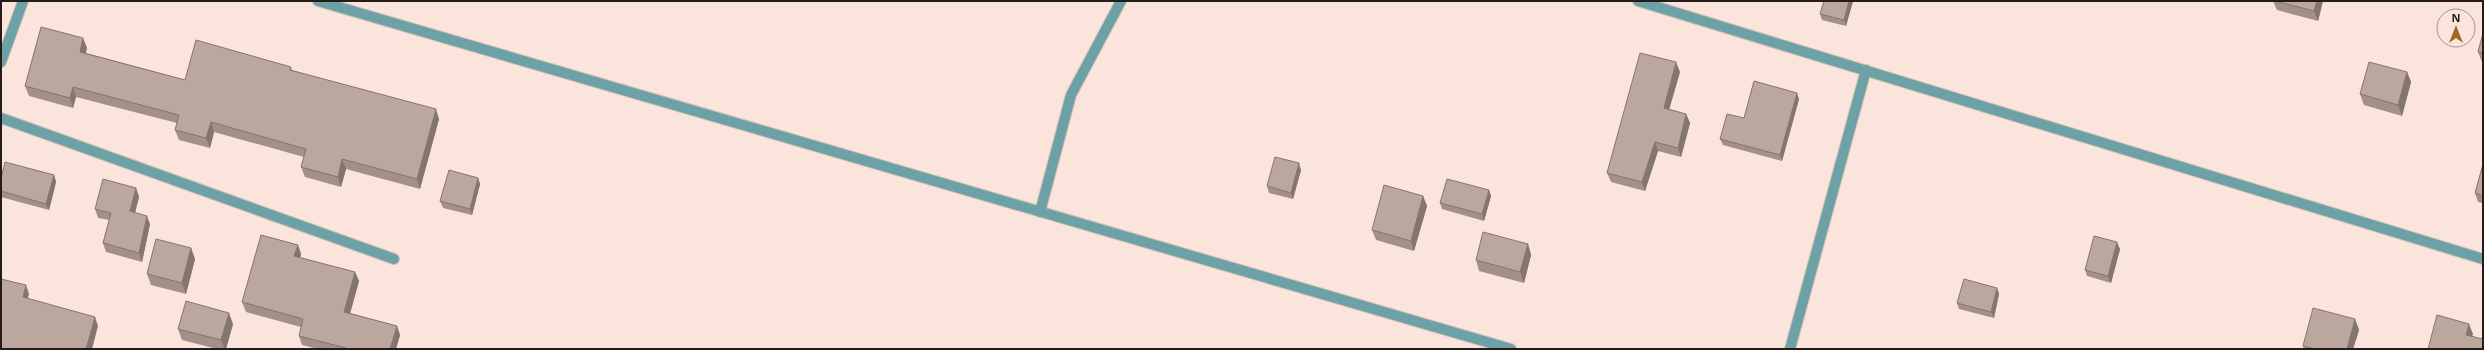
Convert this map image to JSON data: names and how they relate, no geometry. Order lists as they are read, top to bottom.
{
  "north": "top"
}
